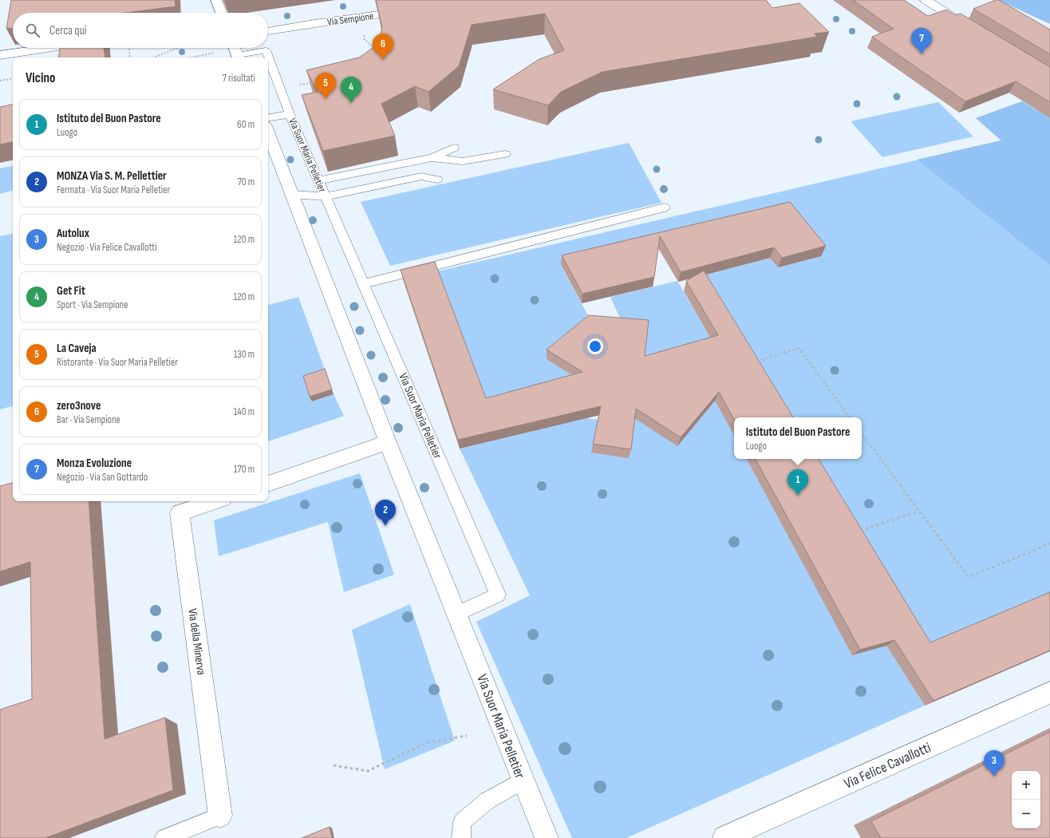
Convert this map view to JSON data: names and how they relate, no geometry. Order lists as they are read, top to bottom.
{
  "streets": {
    "street": [
      "Via Sempione",
      "Via Suor Maria Pelletier",
      "Via della Minerva",
      "Via Felice Cavallotti"
    ]
  },
  "page": {
    "search": "Cerca qui",
    "pins": [
      "7",
      "6",
      "5",
      "4",
      "1",
      "2",
      "3"
    ],
    "heading": ["Vicino", "7 risultati"],
    "list": [
      {
        "mark": "1",
        "name": "Istituto del Buon Pastore",
        "note": "Luogo",
        "value": "60 m"
      },
      {
        "mark": "2",
        "name": "MONZA Via S. M. Pellettier",
        "note": "Fermata · Via Suor Maria Pelletier",
        "value": "70 m"
      },
      {
        "mark": "3",
        "name": "Autolux",
        "note": "Negozio · Via Felice Cavallotti",
        "value": "120 m"
      },
      {
        "mark": "4",
        "name": "Get Fit",
        "note": "Sport · Via Sempione",
        "value": "120 m"
      },
      {
        "mark": "5",
        "name": "La Caveja",
        "note": "Ristorante · Via Suor Maria Pelletier",
        "value": "130 m"
      },
      {
        "mark": "6",
        "name": "zero3nove",
        "note": "Bar · Via Sempione",
        "value": "140 m"
      },
      {
        "mark": "7",
        "name": "Monza Evoluzione",
        "note": "Negozio · Via San Gottardo",
        "value": "170 m"
      }
    ],
    "popup": ["Istituto del Buon Pastore", "Luogo"],
    "map_buttons": ["+", "−"]
  }
}
